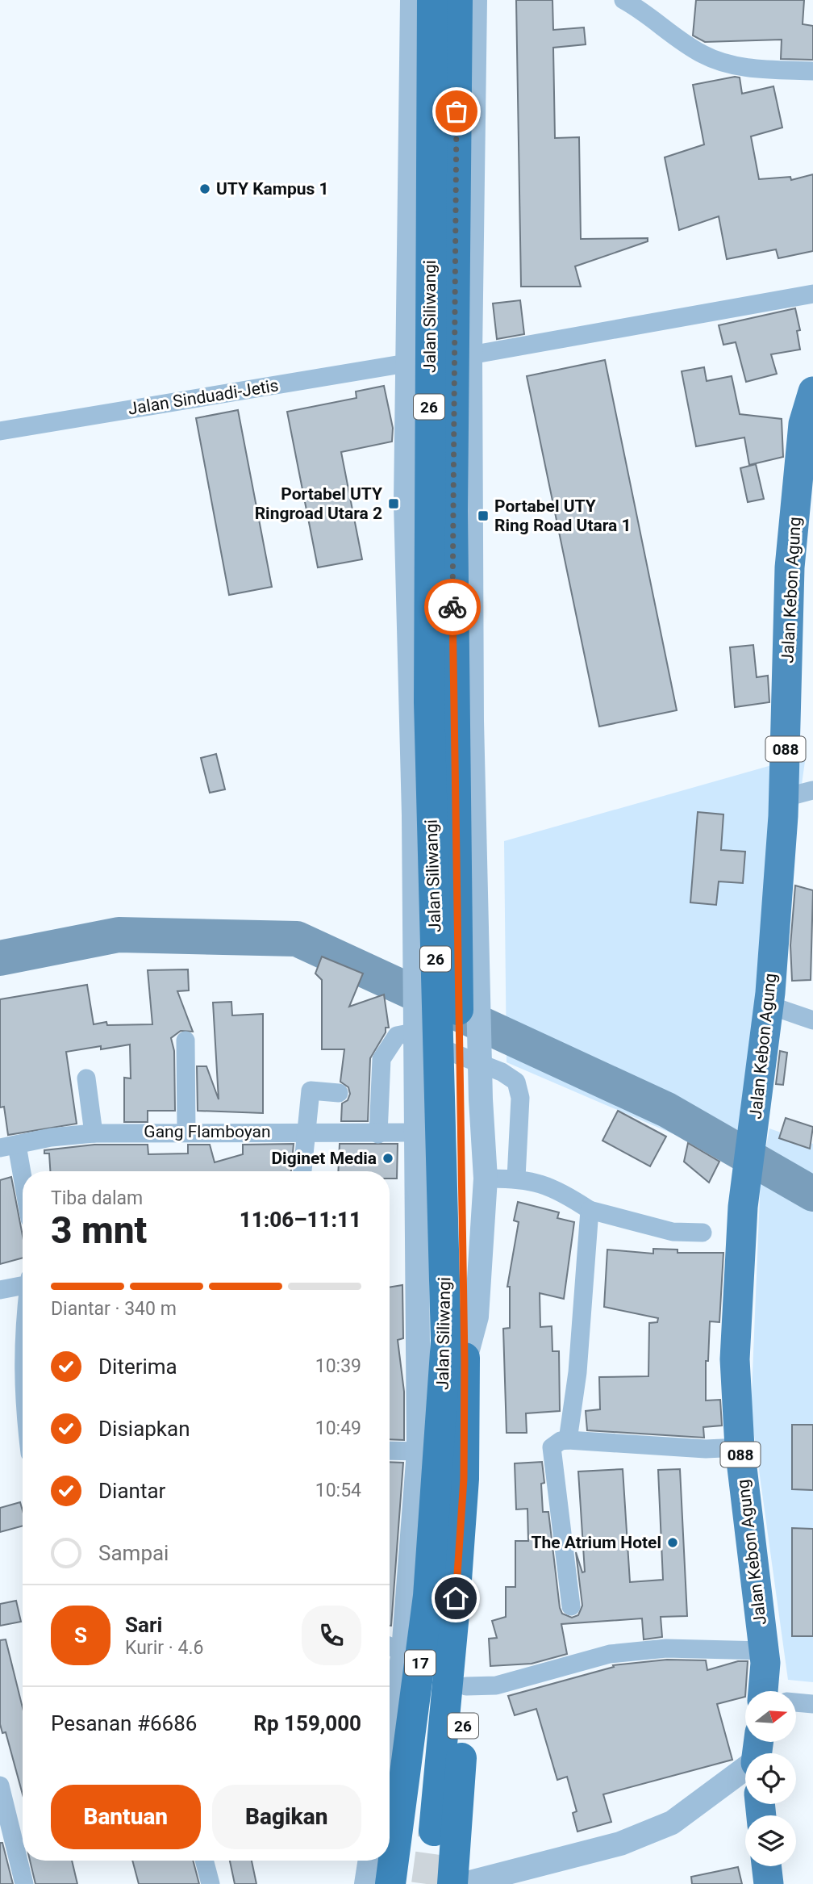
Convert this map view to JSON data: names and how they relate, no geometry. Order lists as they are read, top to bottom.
{
  "streets": {
    "highway": ["Jalan Siliwangi", "26", "17"],
    "main road": ["Jalan Kebon Agung", "088"],
    "street": ["Jalan Sinduadi-Jetis", "Gang Flamboyan"]
  },
  "crossings": [
    ["Jalan Siliwangi", "26"]
  ],
  "places": {
    "other": ["UTY Kampus 1", "Diginet Media", "The Atrium Hotel"],
    "transit": ["Portabel UTY Ringroad Utara 2", "Portabel UTY Ring Road Utara 1"]
  },
  "north": "right",
  "page": {
    "heading": ["3 mnt", "Tiba dalam", "11:06–11:11"],
    "panel": [
      "Sari",
      "Kurir · 4.6",
      "Pesanan #6686",
      "Rp 159,000"
    ],
    "bar": "Diantar · 340 m",
    "list": [
      ["Diterima", "10:39"],
      ["Disiapkan", "10:49"],
      ["Diantar", "10:54"],
      "Sampai"
    ],
    "round": "S",
    "buttons": ["Bantuan", "Bagikan"]
  }
}
